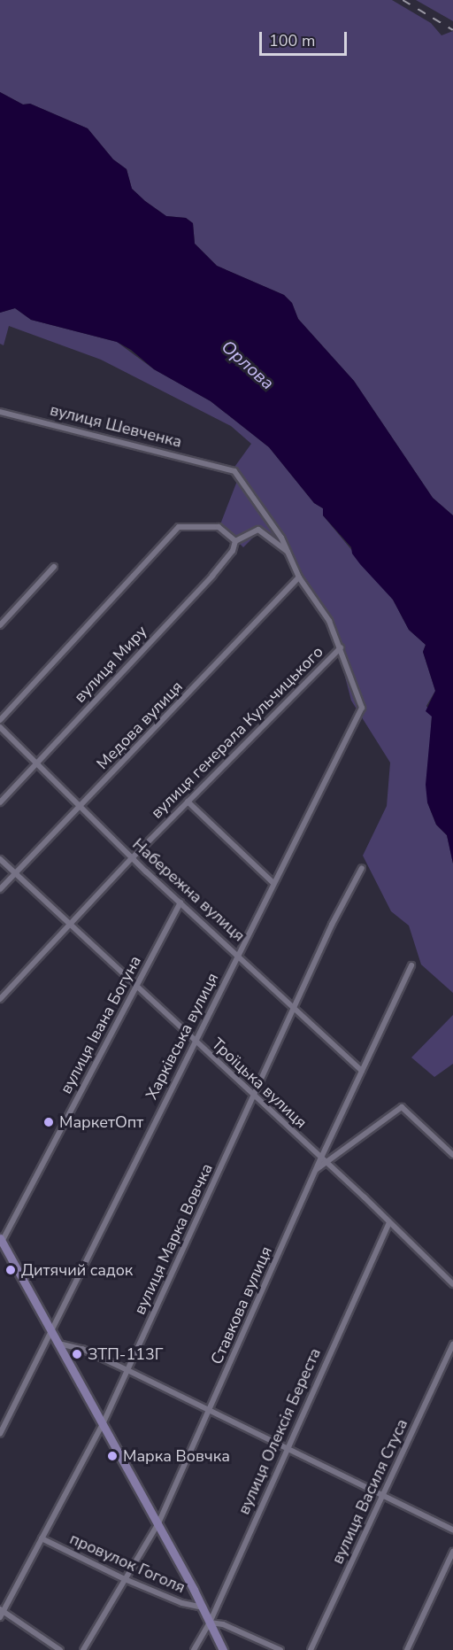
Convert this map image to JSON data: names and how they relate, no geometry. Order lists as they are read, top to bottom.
{
  "streets": {
    "street": [
      "вулиця Шевченка",
      "вулиця Миру",
      "Медова вулиця",
      "вулиця генерала Кульчицького",
      "Набережна вулиця",
      "вулиця Івана Богуна",
      "Харківська вулиця",
      "Троїцька вулиця",
      "вулиця Марка Вовчка",
      "Ставкова вулиця",
      "вулиця Олексія Береста",
      "вулиця Василя Стуса",
      "провулок Гоголя"
    ]
  },
  "crossings": [
    ["вулиця Миру", "Набережна вулиця"],
    ["Медова вулиця", "Набережна вулиця"],
    ["Медова вулиця", "Троїцька вулиця"],
    ["вулиця генерала Кульчицького", "Набережна вулиця"],
    ["вулиця генерала Кульчицького", "Харківська вулиця"],
    ["вулиця генерала Кульчицького", "Троїцька вулиця"],
    ["Набережна вулиця", "вулиця Івана Богуна"],
    ["Набережна вулиця", "Харківська вулиця"],
    ["Набережна вулиця", "вулиця Марка Вовчка"],
    ["Набережна вулиця", "Ставкова вулиця"],
    ["вулиця Івана Богуна", "Троїцька вулиця"],
    ["Харківська вулиця", "Троїцька вулиця"],
    ["Троїцька вулиця", "вулиця Марка Вовчка"],
    ["Троїцька вулиця", "Ставкова вулиця"],
    ["Троїцька вулиця", "вулиця Олексія Береста"],
    ["вулиця Марка Вовчка", "провулок Гоголя"],
    ["Ставкова вулиця", "провулок Гоголя"]
  ],
  "water": ["Орлова"],
  "places": [
    "МаркетОпт",
    "Дитячий садок",
    "ЗТП-113Г",
    "Марка Вовчка"
  ],
  "scale_bar": "100 m"
}
